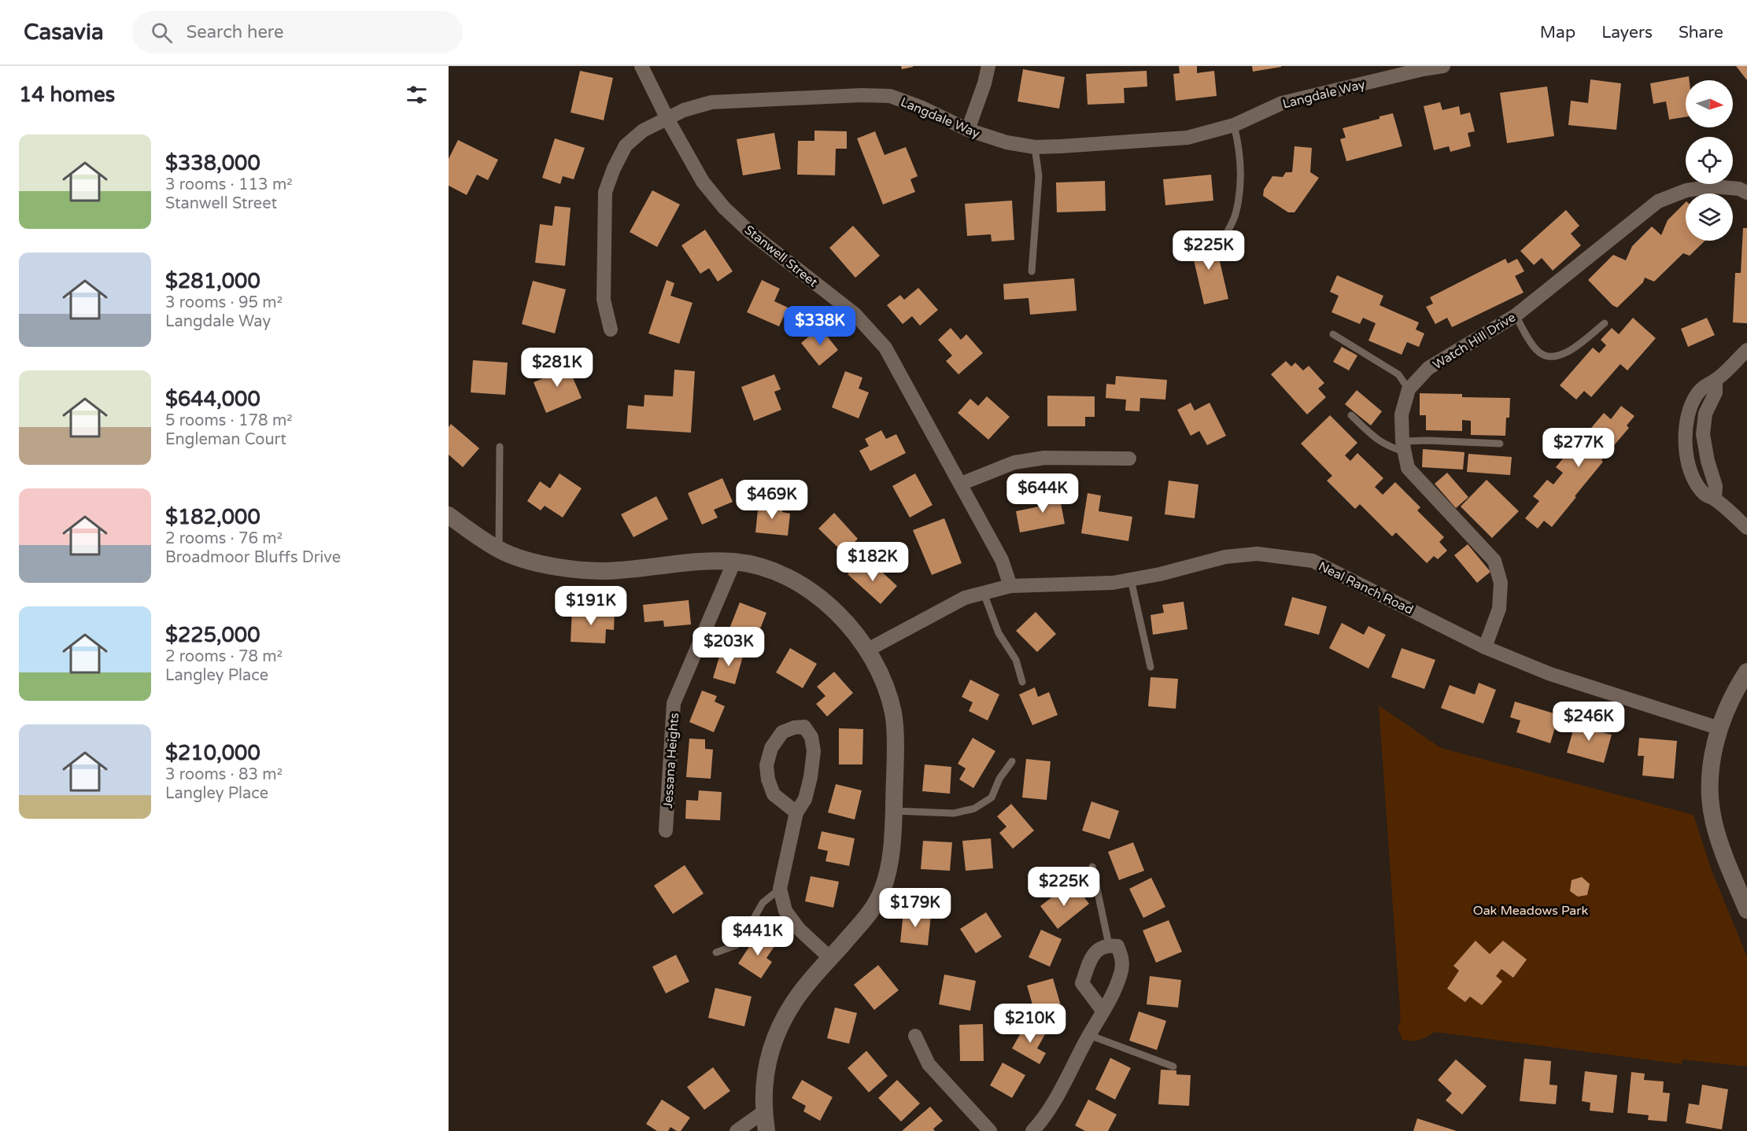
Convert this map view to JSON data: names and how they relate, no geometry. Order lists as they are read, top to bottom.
{
  "streets": {
    "street": [
      "Langdale Way",
      "Stanwell Street",
      "Watch Hill Drive",
      "Neal Ranch Road",
      "Jessana Heights"
    ]
  },
  "crossings": [
    ["Langdale Way", "Stanwell Street"],
    ["Stanwell Street", "Neal Ranch Road"],
    ["Watch Hill Drive", "Neal Ranch Road"]
  ],
  "parks": ["Oak Meadows Park"],
  "north": "right",
  "page": {
    "header": "Casavia",
    "search": "Search here",
    "nav": ["Map", "Layers", "Share"],
    "heading": "14 homes",
    "list": [
      {
        "name": "$338,000",
        "note": "3 rooms · 113 m² · Stanwell Street"
      },
      {
        "name": "$281,000",
        "note": "3 rooms · 95 m² · Langdale Way"
      },
      {
        "name": "$644,000",
        "note": "5 rooms · 178 m² · Engleman Court"
      },
      {
        "name": "$182,000",
        "note": "2 rooms · 76 m² · Broadmoor Bluffs Drive"
      },
      {
        "name": "$225,000",
        "note": "2 rooms · 78 m² · Langley Place"
      },
      {
        "name": "$210,000",
        "note": "3 rooms · 83 m² · Langley Place"
      }
    ],
    "price": [
      "$225K",
      "$338K",
      "$281K",
      "$277K",
      "$644K",
      "$469K",
      "$182K",
      "$191K",
      "$203K",
      "$246K",
      "$225K",
      "$179K",
      "$441K",
      "$210K"
    ]
  }
}
